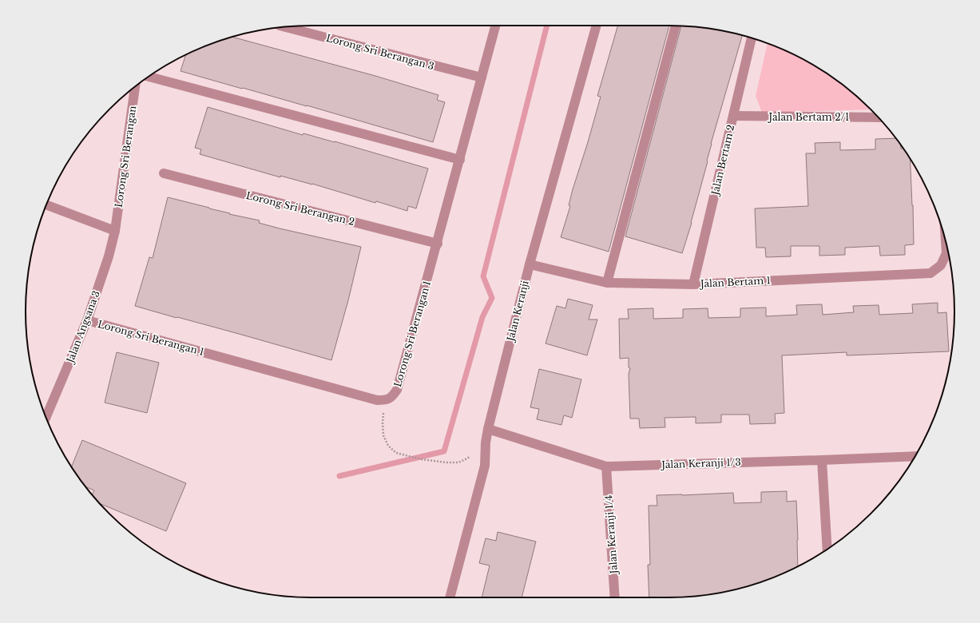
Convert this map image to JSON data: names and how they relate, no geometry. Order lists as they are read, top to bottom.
{
  "streets": {
    "street": [
      "Lorong Sri Berangan 3",
      "Jalan Bertam 2/1",
      "Lorong Sri Berangan",
      "Jalan Bertam 2",
      "Lorong Sri Berangan 2",
      "Jalan Bertam 1",
      "Jalan Keranji",
      "Jalan Angsana 3",
      "Lorong Sri Berangan 1",
      "Jalan Keranji 1/3",
      "Jalan Keranji 1/4"
    ]
  },
  "crossings": [
    ["Lorong Sri Berangan 3", "Lorong Sri Berangan 1"],
    ["Jalan Bertam 2/1", "Jalan Bertam 2"],
    ["Lorong Sri Berangan", "Jalan Angsana 3"],
    ["Jalan Bertam 2", "Jalan Bertam 1"],
    ["Lorong Sri Berangan 2", "Lorong Sri Berangan 1"],
    ["Jalan Bertam 1", "Jalan Keranji"],
    ["Jalan Keranji", "Jalan Keranji 1/3"],
    ["Jalan Angsana 3", "Lorong Sri Berangan 1"],
    ["Jalan Keranji 1/3", "Jalan Keranji 1/4"]
  ]
}
